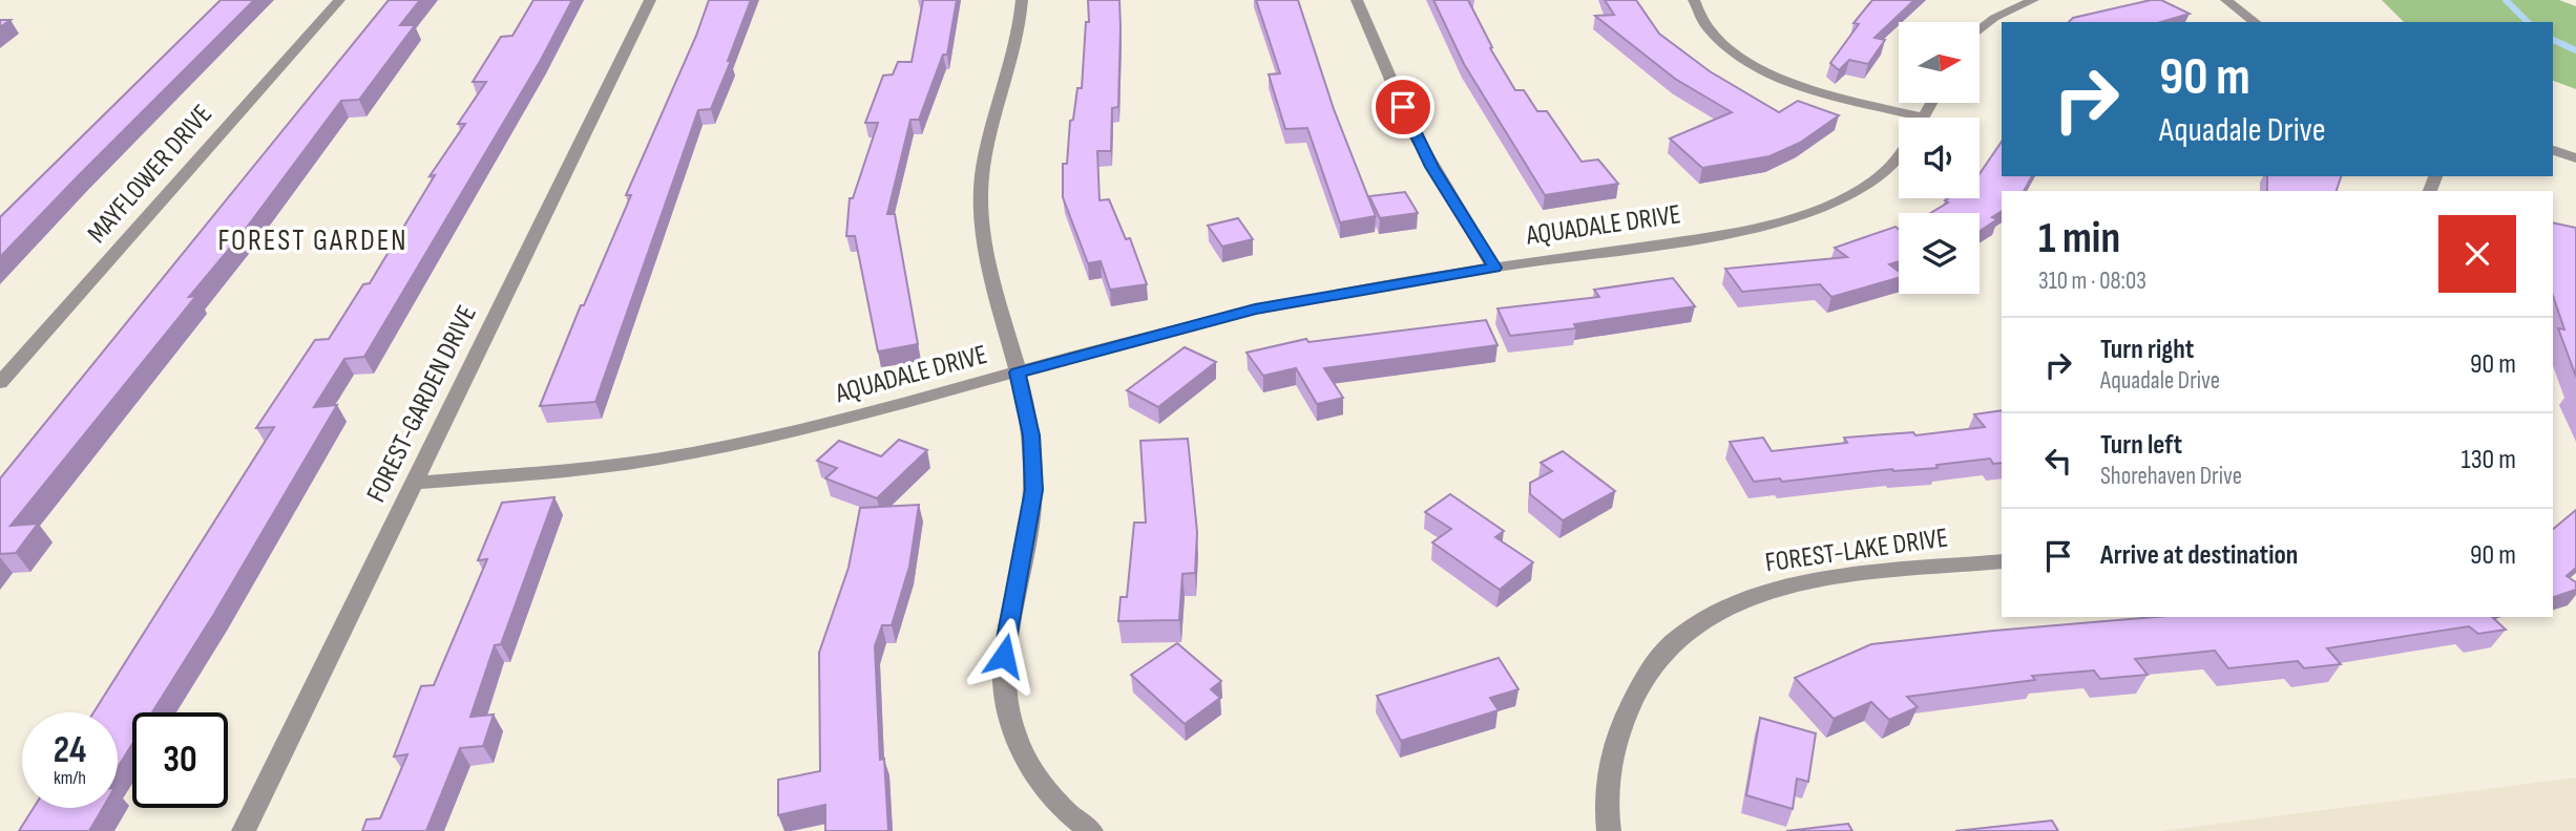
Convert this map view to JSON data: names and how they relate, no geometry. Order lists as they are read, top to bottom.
{
  "streets": {
    "street": [
      "MAYFLOWER DRIVE",
      "AQUADALE DRIVE",
      "FOREST-GARDEN DRIVE",
      "FOREST-LAKE DRIVE"
    ]
  },
  "crossings": [
    ["AQUADALE DRIVE", "FOREST-GARDEN DRIVE"]
  ],
  "districts": ["FOREST GARDEN"],
  "north": "right",
  "page": {
    "turn": ["90 m", "Aquadale Drive"],
    "heading": ["1 min", "310 m · 08:03"],
    "list": [
      {
        "name": "Turn right",
        "note": "Aquadale Drive",
        "value": "90 m"
      },
      {
        "name": "Turn left",
        "note": "Shorehaven Drive",
        "value": "130 m"
      },
      {
        "name": "Arrive at destination",
        "value": "90 m"
      }
    ],
    "speed": "24 km/h",
    "limit": "30"
  }
}
